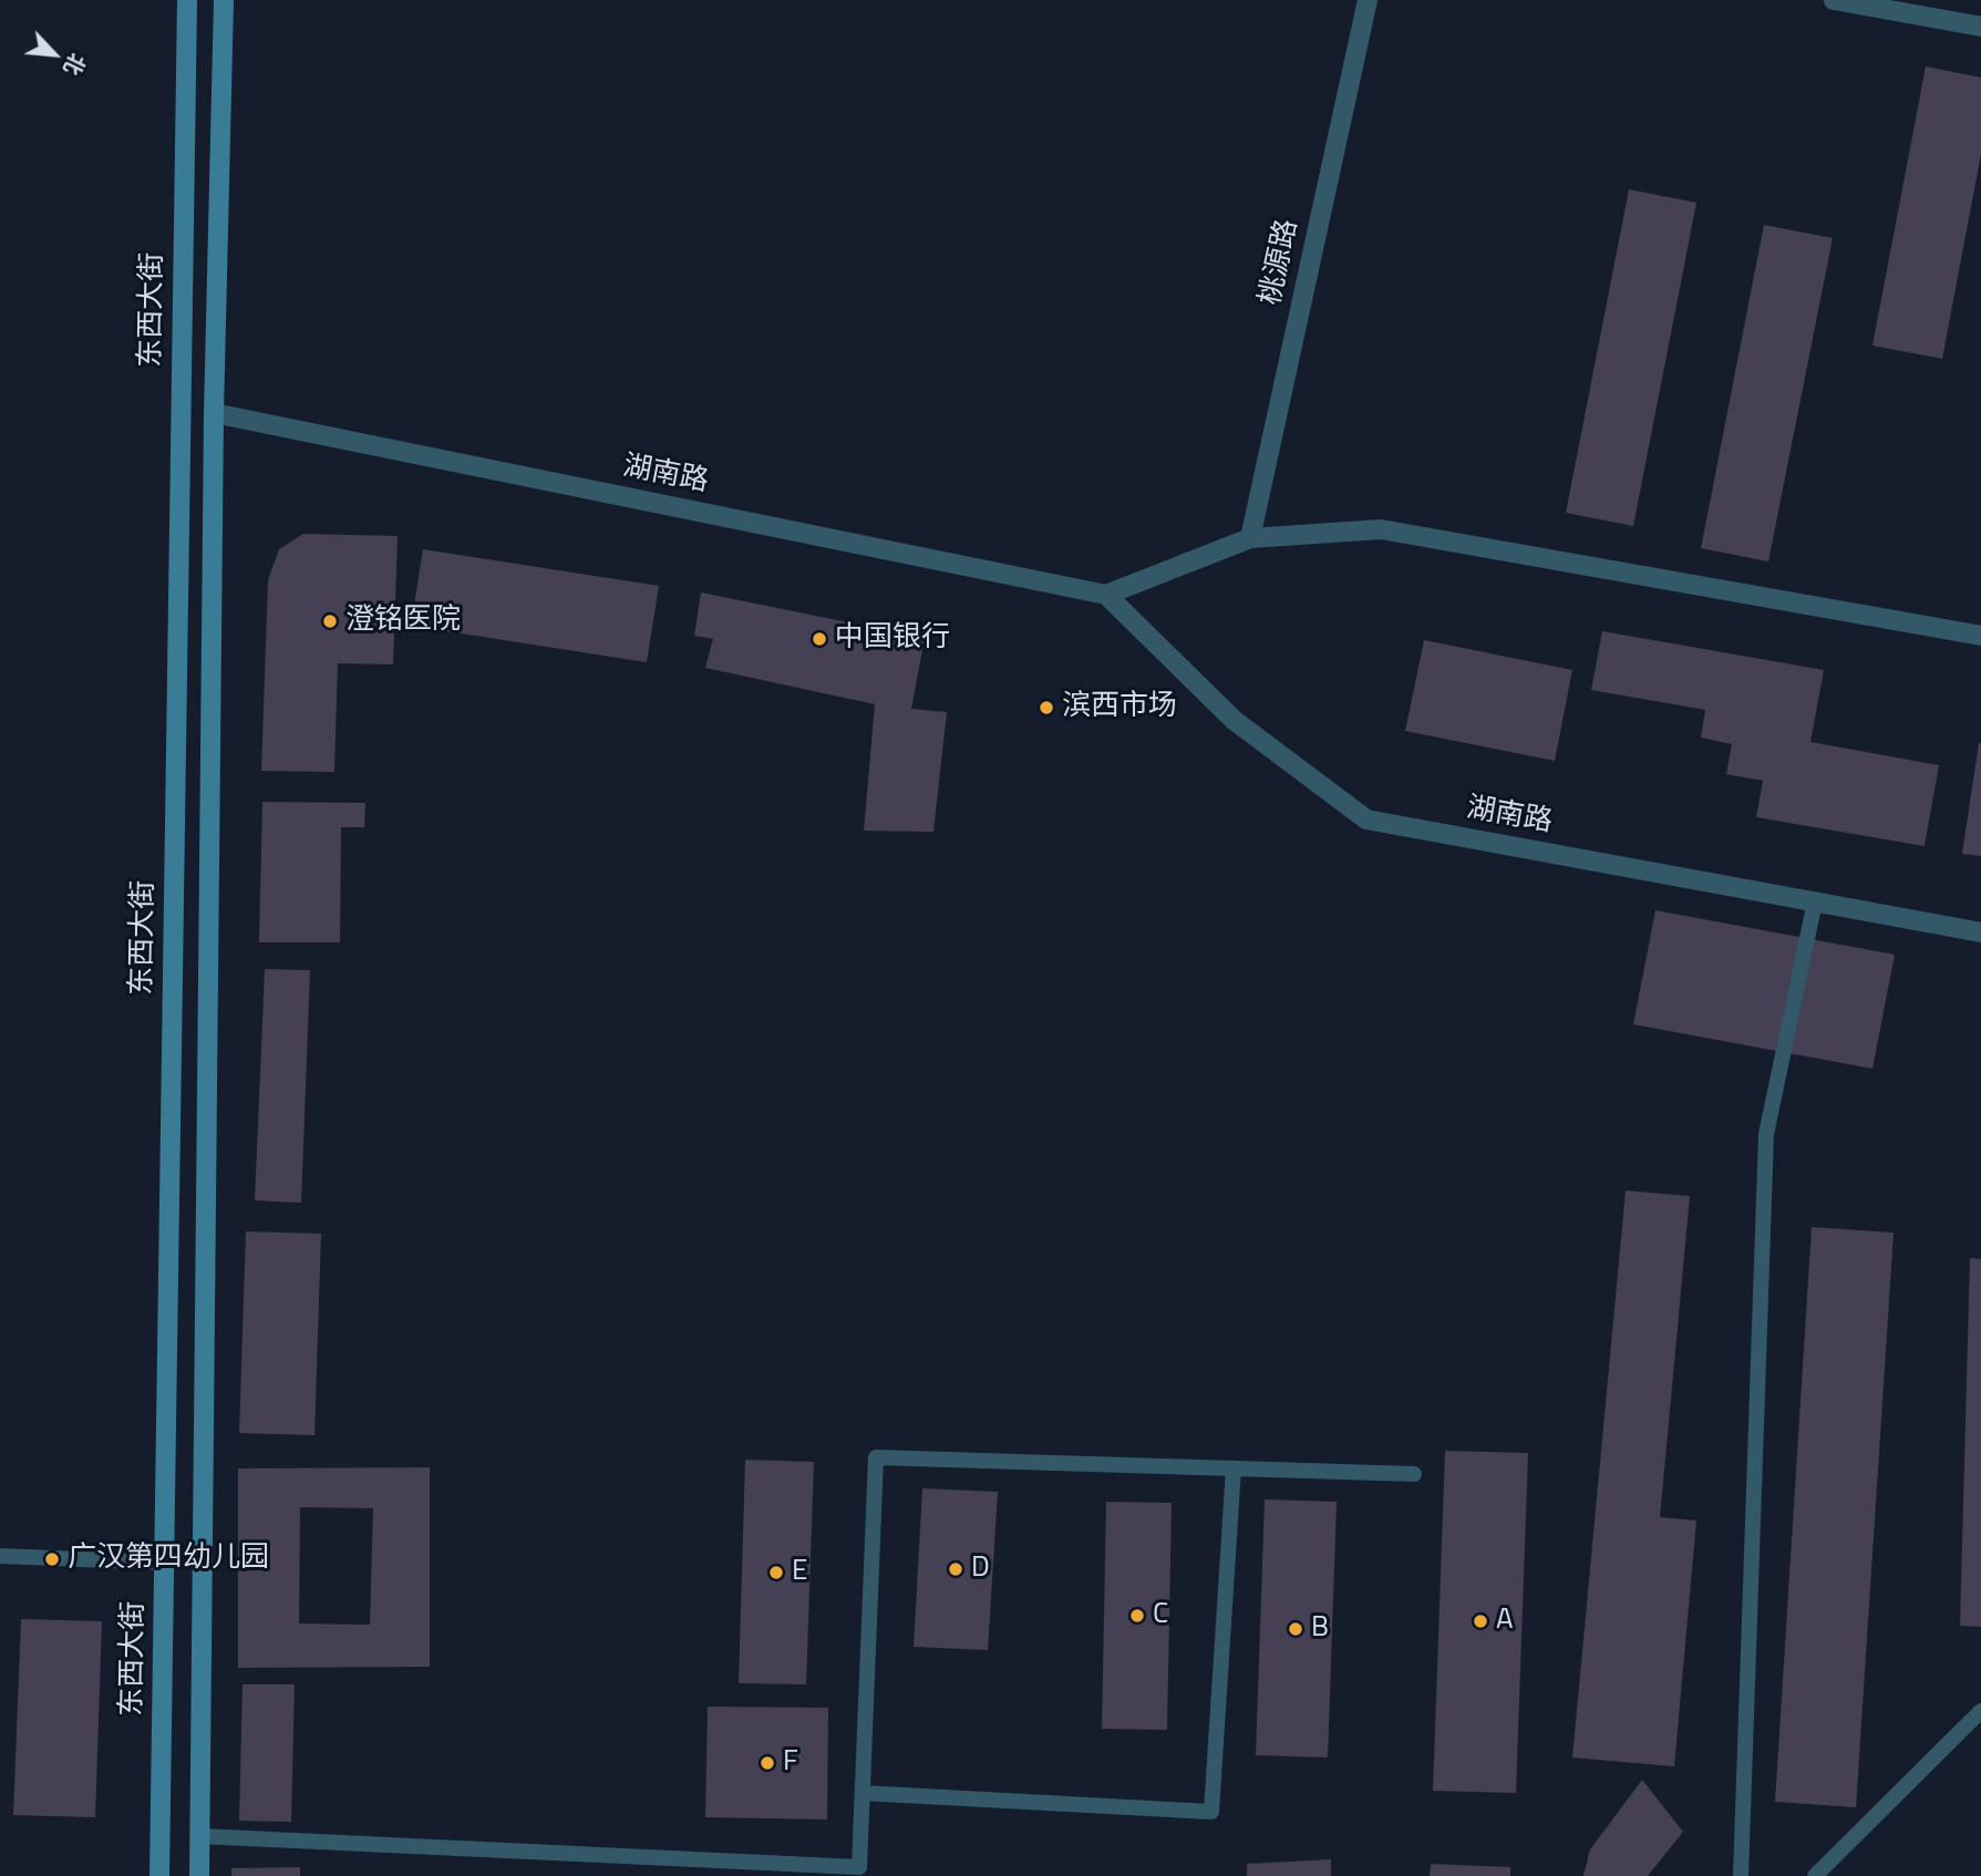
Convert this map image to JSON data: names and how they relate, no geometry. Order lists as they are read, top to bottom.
{
  "streets": {
    "street": ["桃源路", "东西大街", "湖南路"]
  },
  "places": [
    "澄铭医院",
    "中国银行",
    "滨西市场",
    "广汉第四幼儿园",
    "D",
    "E",
    "C",
    "A",
    "B",
    "F"
  ],
  "north": "bottom right"
}
